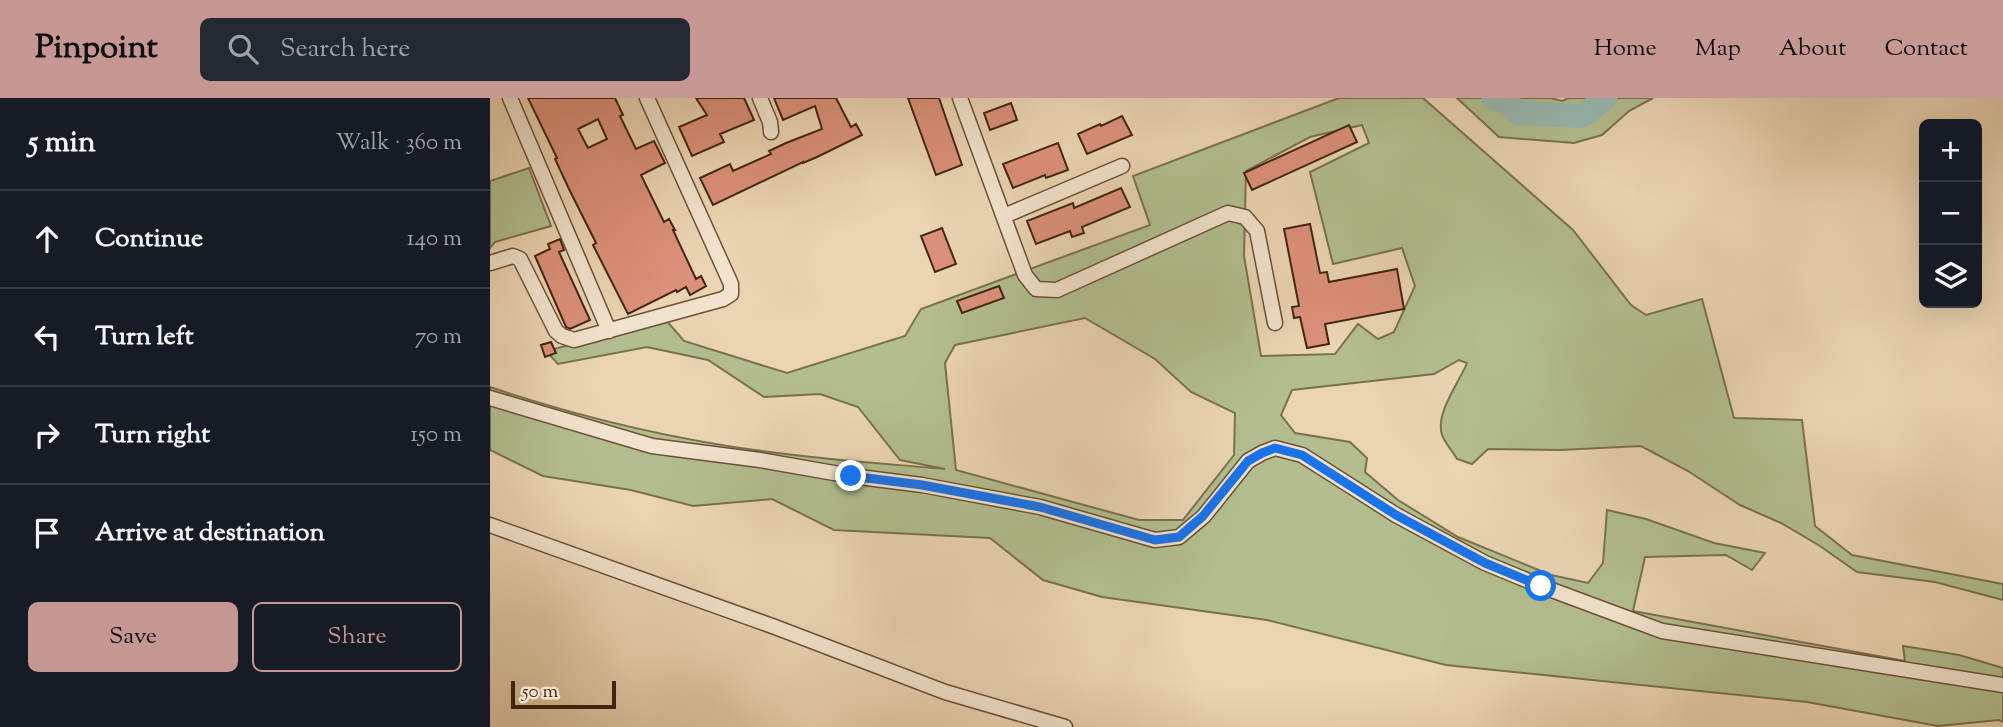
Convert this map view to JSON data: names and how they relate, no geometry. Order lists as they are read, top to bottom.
{
  "scale_bar": "50 m",
  "page": {
    "header": "Pinpoint",
    "search": "Search here",
    "nav": [
      "Home",
      "Map",
      "About",
      "Contact"
    ],
    "heading": ["5 min", "Walk · 360 m"],
    "map_buttons": ["+", "−"],
    "list": [
      ["Continue", "140 m"],
      ["Turn left", "70 m"],
      ["Turn right", "150 m"],
      "Arrive at destination"
    ],
    "buttons": ["Save", "Share"],
    "scale": "50 m"
  }
}
